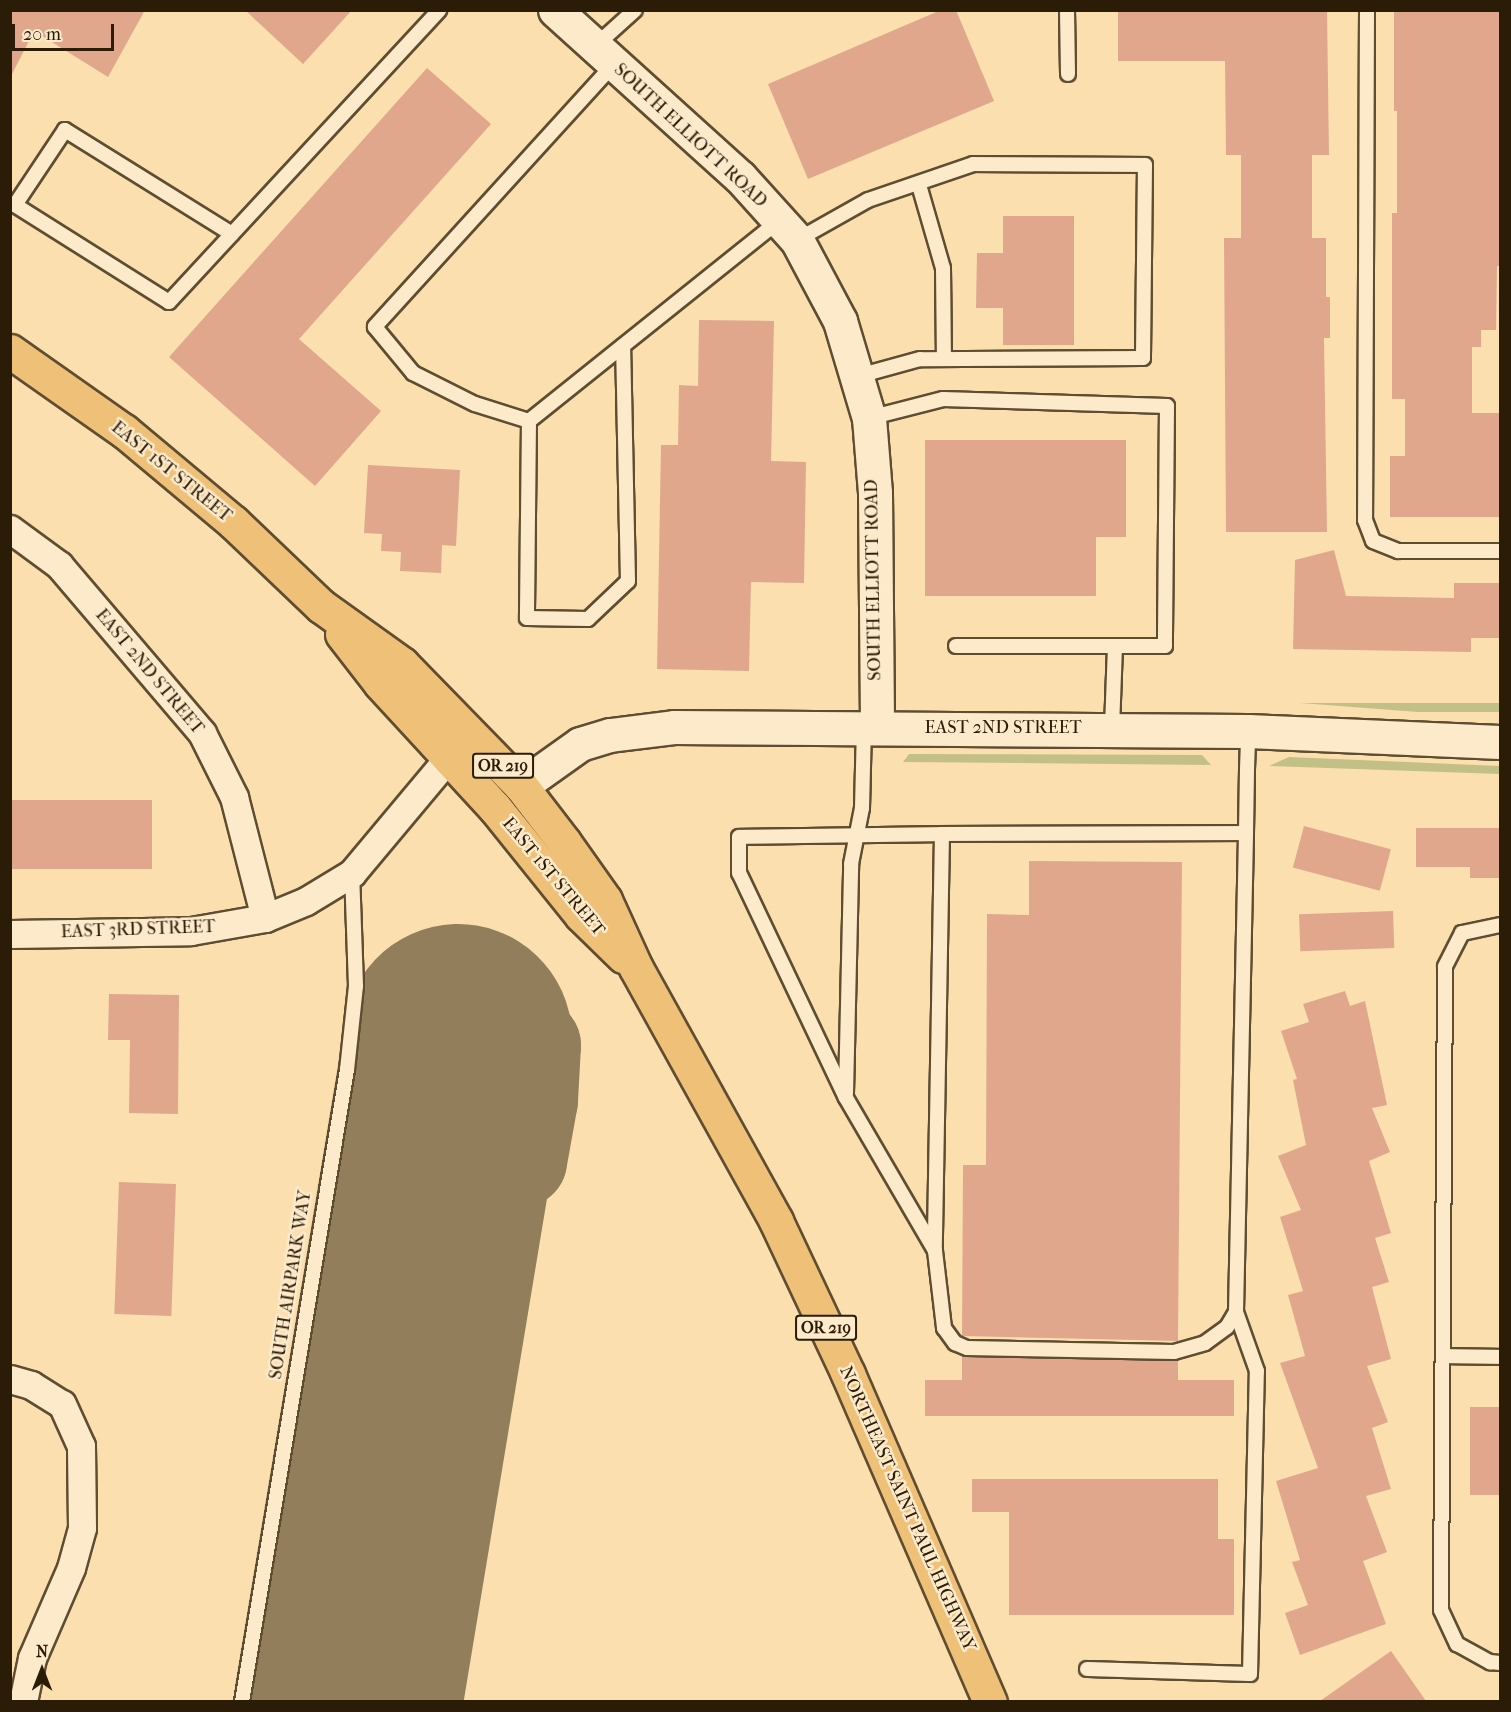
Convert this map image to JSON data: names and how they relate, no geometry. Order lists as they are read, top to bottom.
{
  "streets": {
    "main road": ["EAST 1ST STREET", "OR 219", "NORTHEAST SAINT PAUL HIGHWAY"],
    "street": ["SOUTH ELLIOTT ROAD", "EAST 2ND STREET", "EAST 3RD STREET"],
    "lane": ["SOUTH AIRPARK WAY"]
  },
  "crossings": [
    ["SOUTH ELLIOTT ROAD", "EAST 2ND STREET"],
    ["EAST 1ST STREET", "EAST 2ND STREET"],
    ["EAST 1ST STREET", "NORTHEAST SAINT PAUL HIGHWAY"],
    ["EAST 2ND STREET", "EAST 3RD STREET"]
  ],
  "scale_bar": "20 m",
  "north": "top"
}
